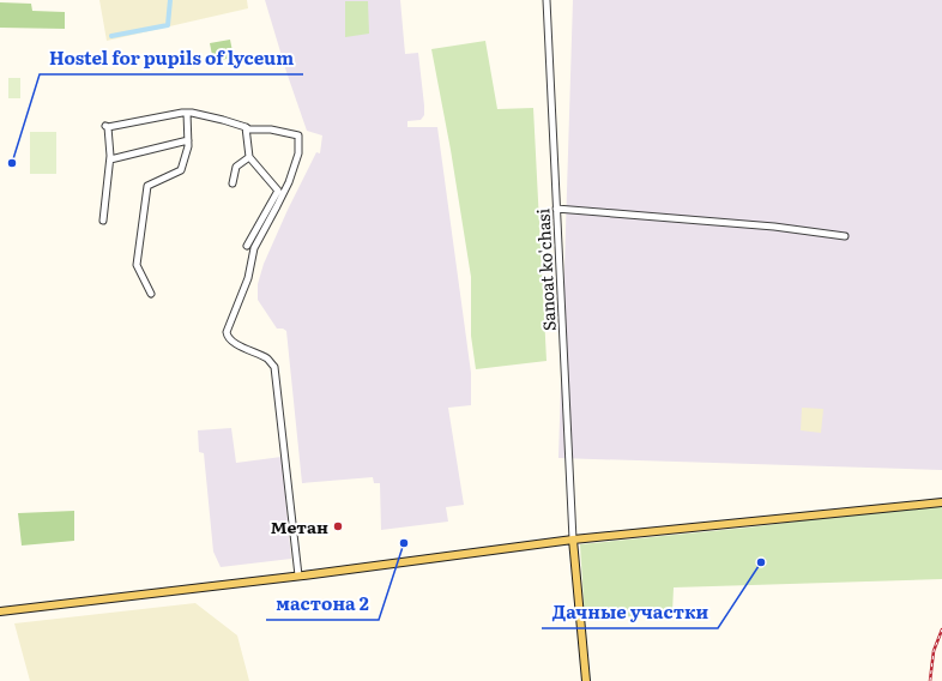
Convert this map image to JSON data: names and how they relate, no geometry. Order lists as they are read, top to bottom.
{
  "streets": {
    "street": ["Sanoat ko'chasi"]
  },
  "places": [
    "Hostel for pupils of lyceum",
    "Метан",
    "мастона 2",
    "Дачные участки"
  ]
}
